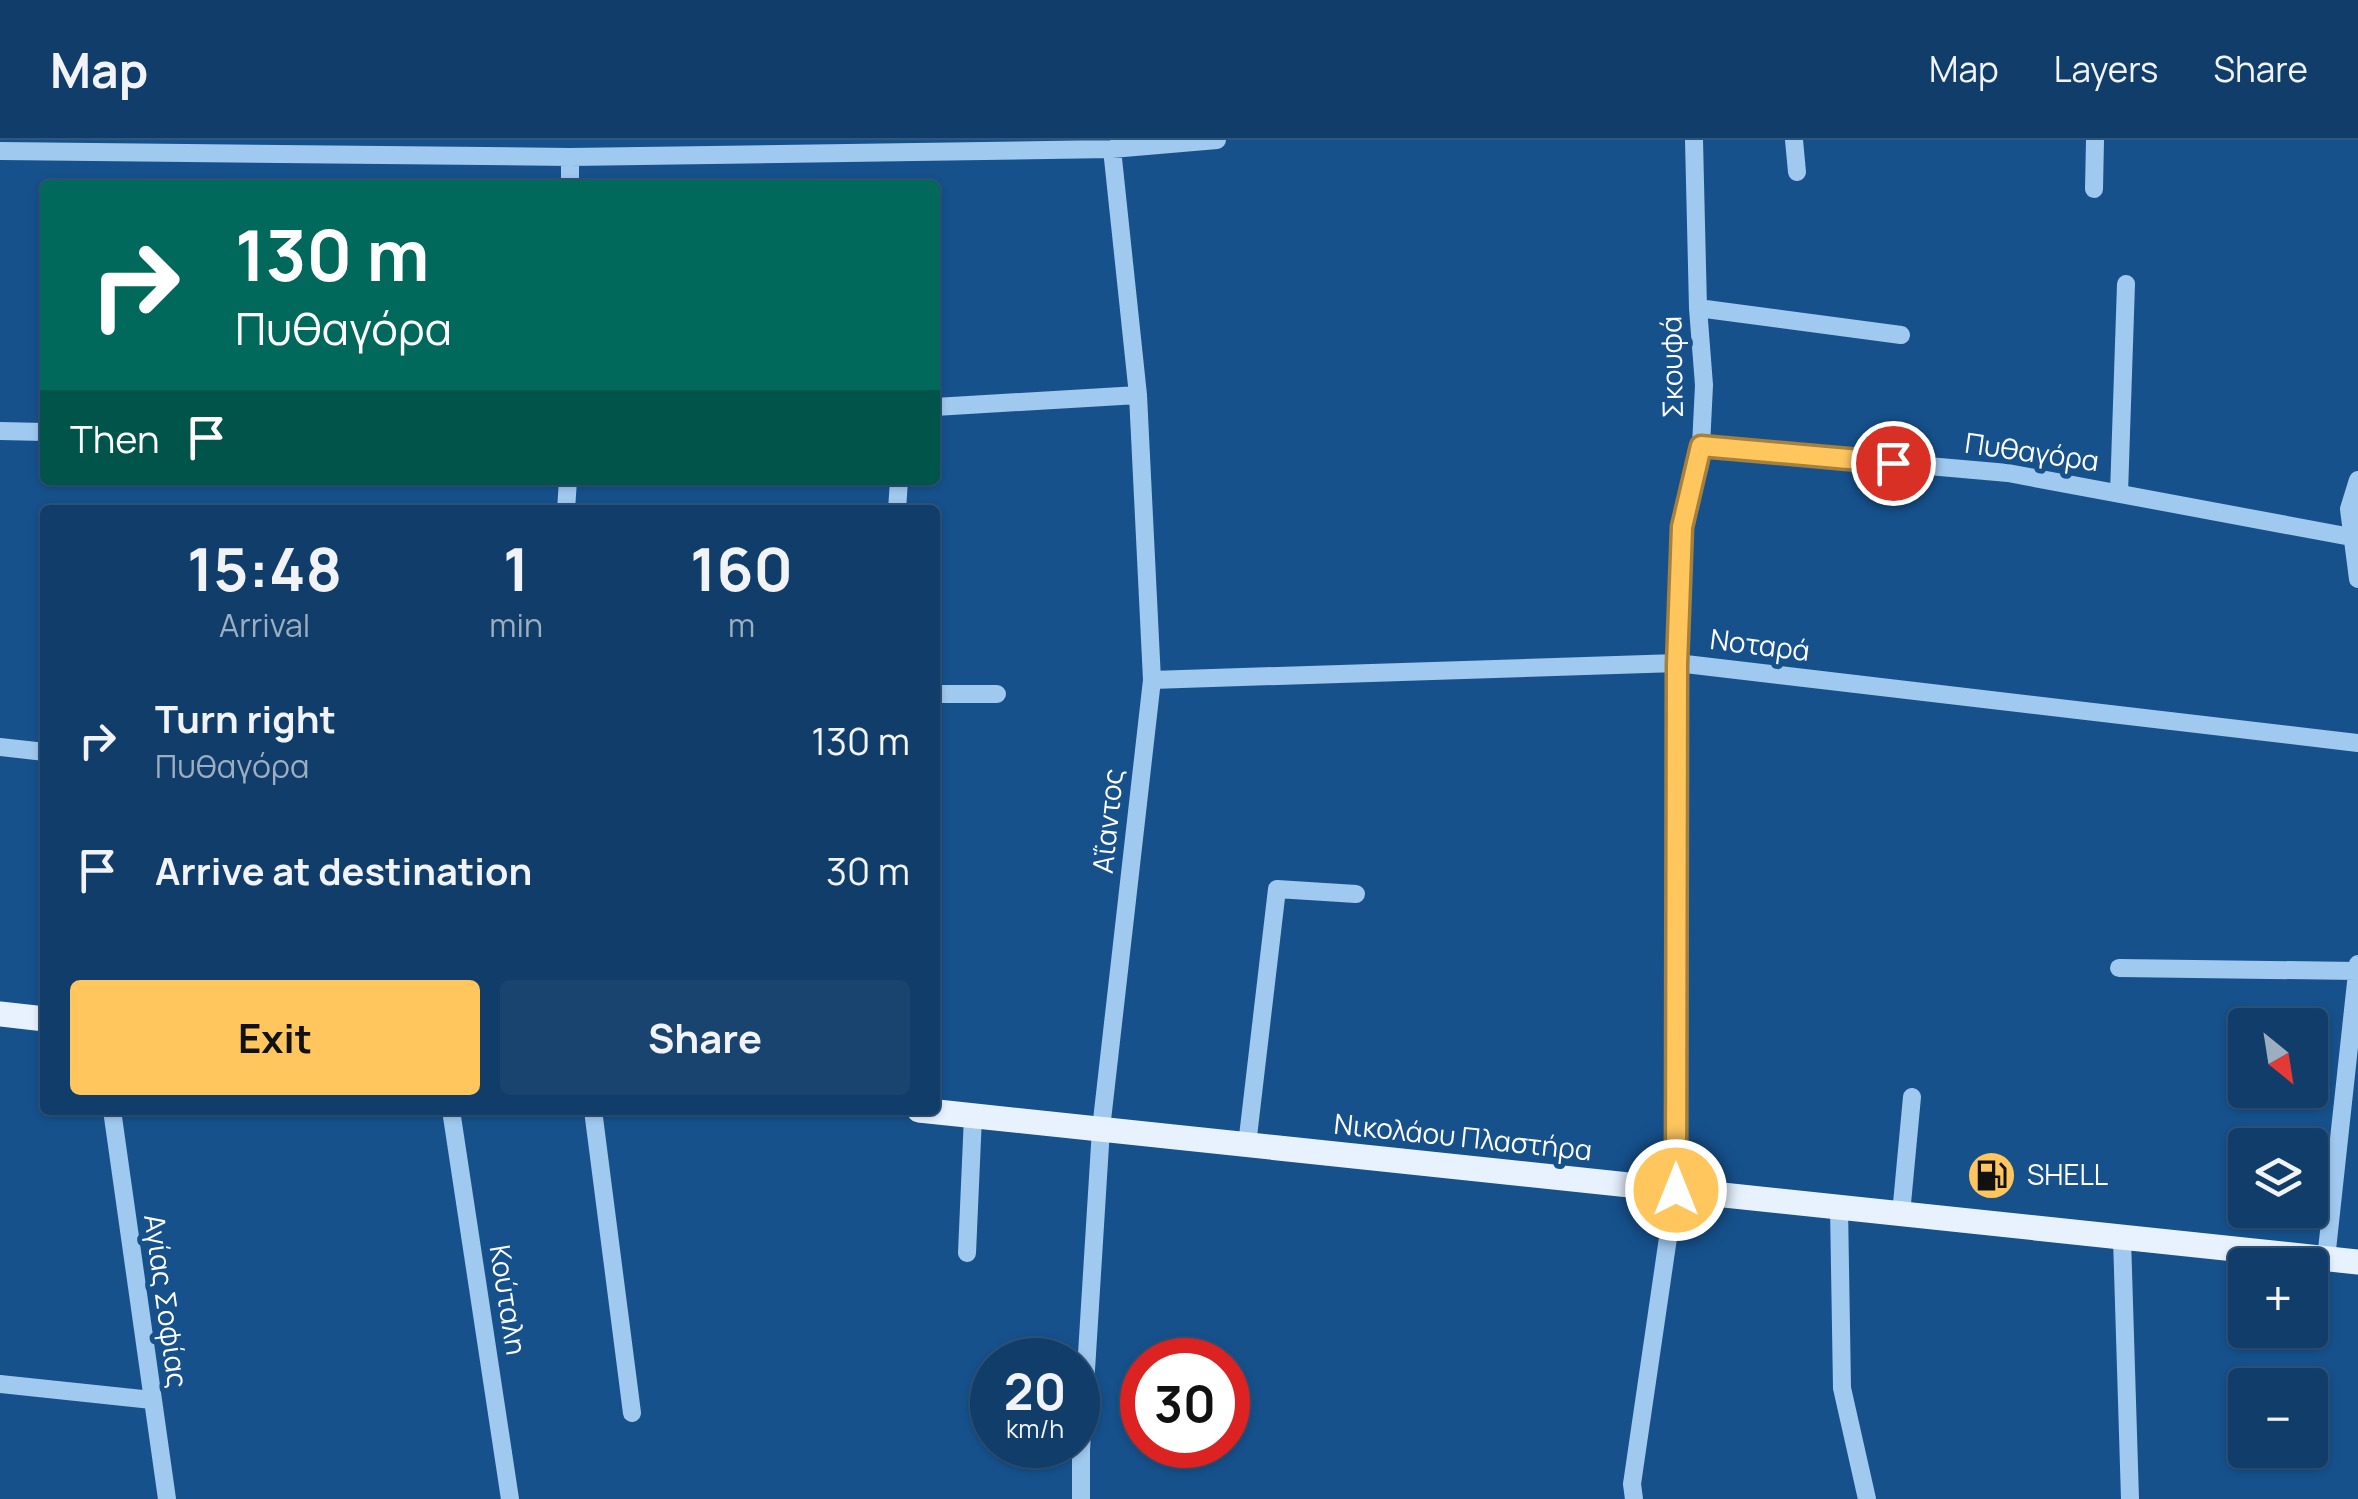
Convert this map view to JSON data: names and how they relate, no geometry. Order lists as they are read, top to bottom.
{
  "streets": {
    "main road": ["Νικολάου Πλαστήρα"],
    "street": [
      "Σκουφά",
      "Πυθαγόρα",
      "Νοταρά",
      "Αΐαντος",
      "Κούταλη",
      "Αγίας Σοφίας"
    ]
  },
  "crossings": [
    ["Σκουφά", "Πυθαγόρα"],
    ["Σκουφά", "Νοταρά"],
    ["Σκουφά", "Νικολάου Πλαστήρα"],
    ["Νοταρά", "Αΐαντος"],
    ["Αΐαντος", "Νικολάου Πλαστήρα"]
  ],
  "places": {
    "fuel station": ["SHELL"]
  },
  "north": "bottom right",
  "page": {
    "header": "Map",
    "nav": ["Map", "Layers", "Share"],
    "turn": ["130 m", "Πυθαγόρα"],
    "then": "Then",
    "eta": [
      "15:48",
      "Arrival",
      "1",
      "min",
      "160",
      "m"
    ],
    "list": [
      {
        "name": "Turn right",
        "note": "Πυθαγόρα",
        "value": "130 m"
      },
      {
        "name": "Arrive at destination",
        "value": "30 m"
      }
    ],
    "buttons": ["Exit", "Share"],
    "map_buttons": ["+", "−"],
    "speed": "20 km/h",
    "limit": "30"
  }
}
